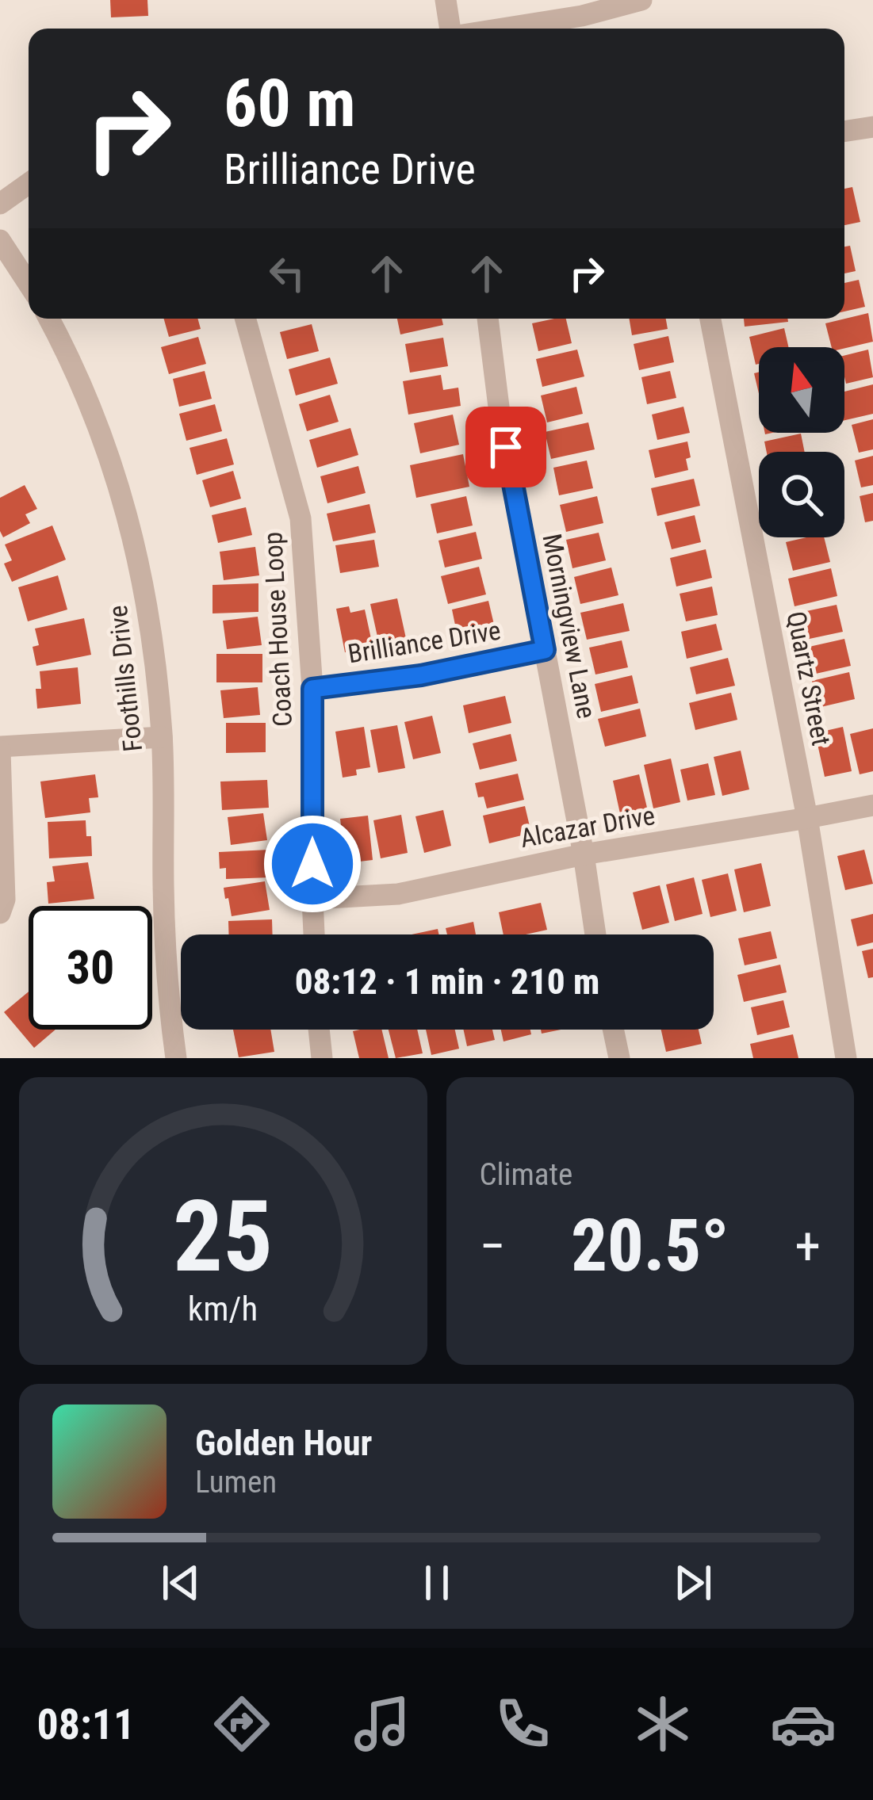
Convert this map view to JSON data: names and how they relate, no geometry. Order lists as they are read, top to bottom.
{
  "streets": {
    "street": [
      "Morningview Lane",
      "Coach House Loop",
      "Brilliance Drive",
      "Foothills Drive",
      "Quartz Street",
      "Alcazar Drive"
    ]
  },
  "crossings": [
    ["Morningview Lane", "Brilliance Drive"],
    ["Morningview Lane", "Alcazar Drive"],
    ["Coach House Loop", "Brilliance Drive"],
    ["Coach House Loop", "Alcazar Drive"],
    ["Quartz Street", "Alcazar Drive"]
  ],
  "north": "top",
  "page": {
    "turn": ["60 m", "Brilliance Drive"],
    "limit": "30",
    "trip": "08:12 · 1 min · 210 m",
    "tile": "Climate",
    "heat": ["−", "20.5°", "+"],
    "song": ["Golden Hour", "Lumen"],
    "tabs": "08:11",
    "gauge": ["25", "km/h"]
  }
}
